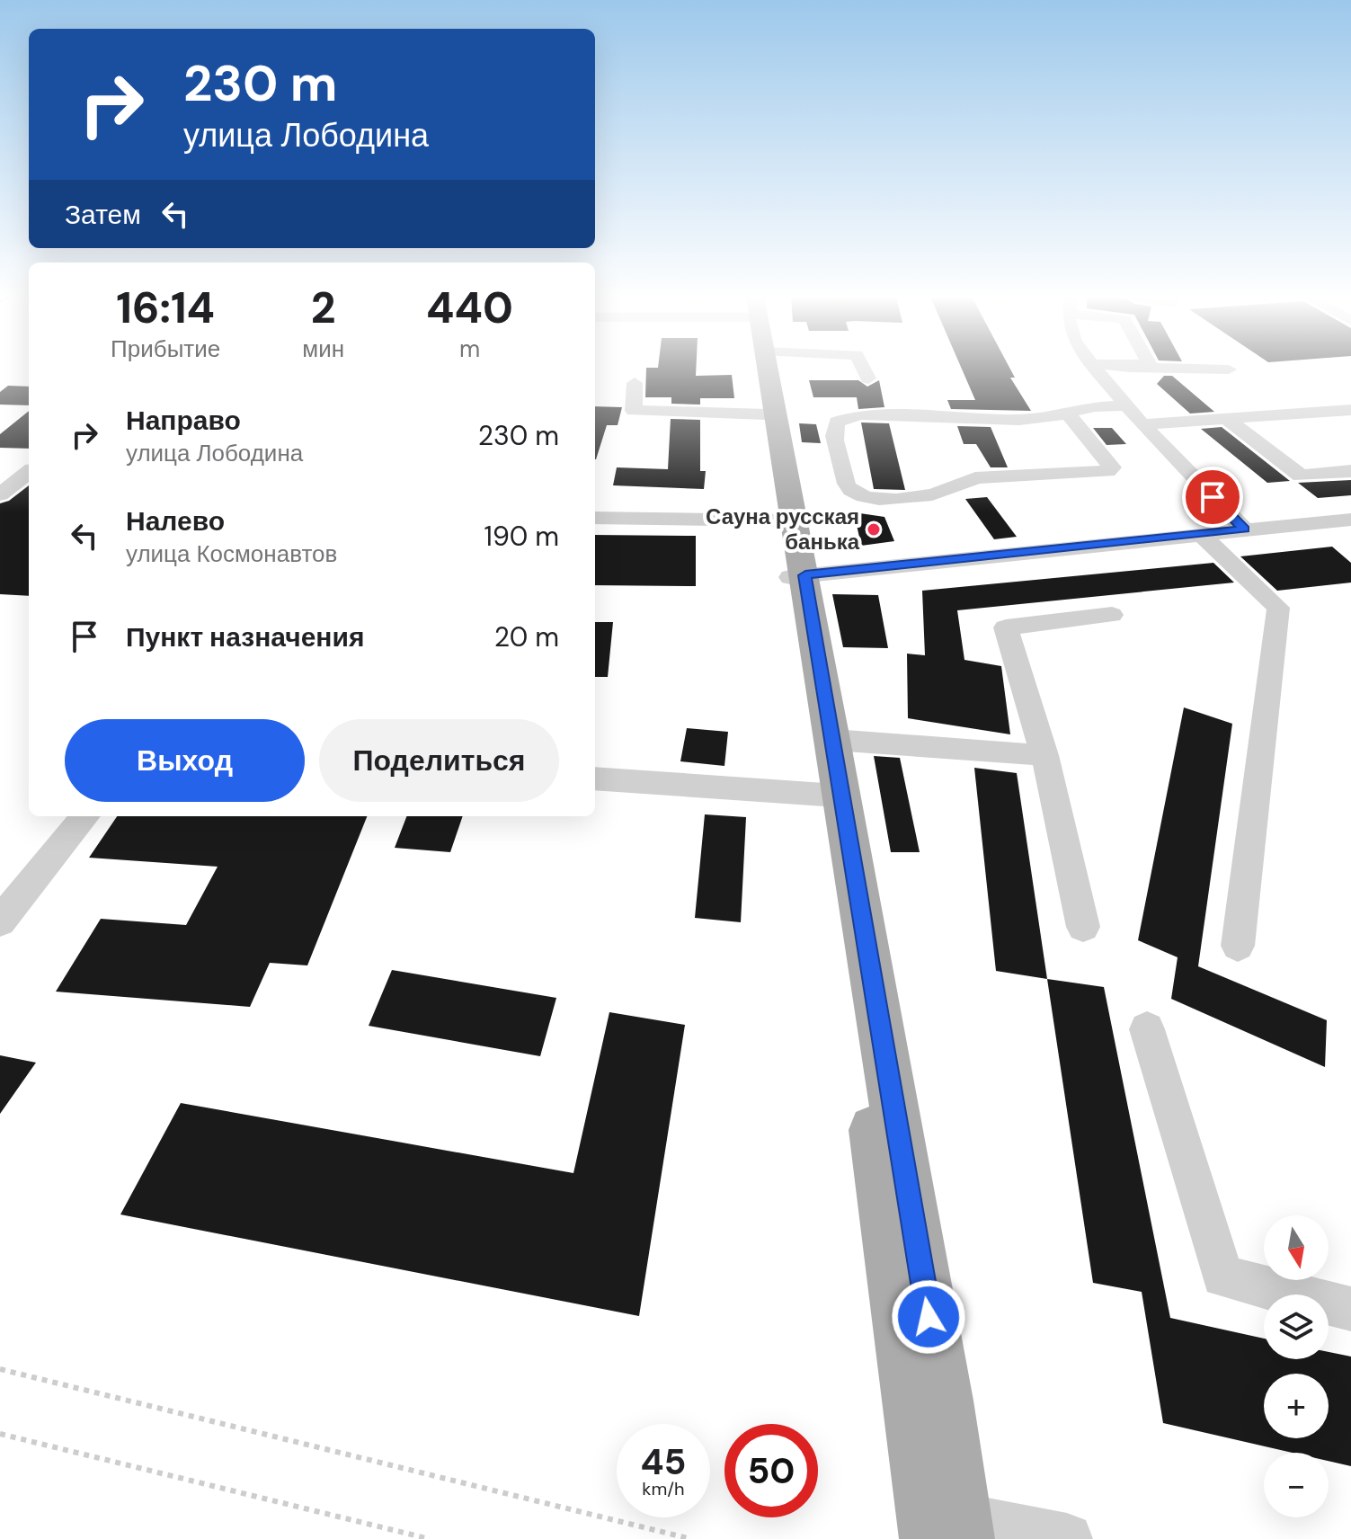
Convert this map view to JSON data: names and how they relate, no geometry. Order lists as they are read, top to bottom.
{
  "places": ["Сауна русская банька"],
  "north": "bottom",
  "page": {
    "turn": ["230 m", "улица Лободина"],
    "then": "Затем",
    "eta": [
      "16:14",
      "Прибытие",
      "2",
      "мин",
      "440",
      "m"
    ],
    "list": [
      {
        "name": "Направо",
        "note": "улица Лободина",
        "value": "230 m"
      },
      {
        "name": "Налево",
        "note": "улица Космонавтов",
        "value": "190 m"
      },
      {
        "name": "Пункт назначения",
        "value": "20 m"
      }
    ],
    "buttons": ["Выход", "Поделиться"],
    "map_buttons": ["+", "−"],
    "speed": "45 km/h",
    "limit": "50"
  }
}
